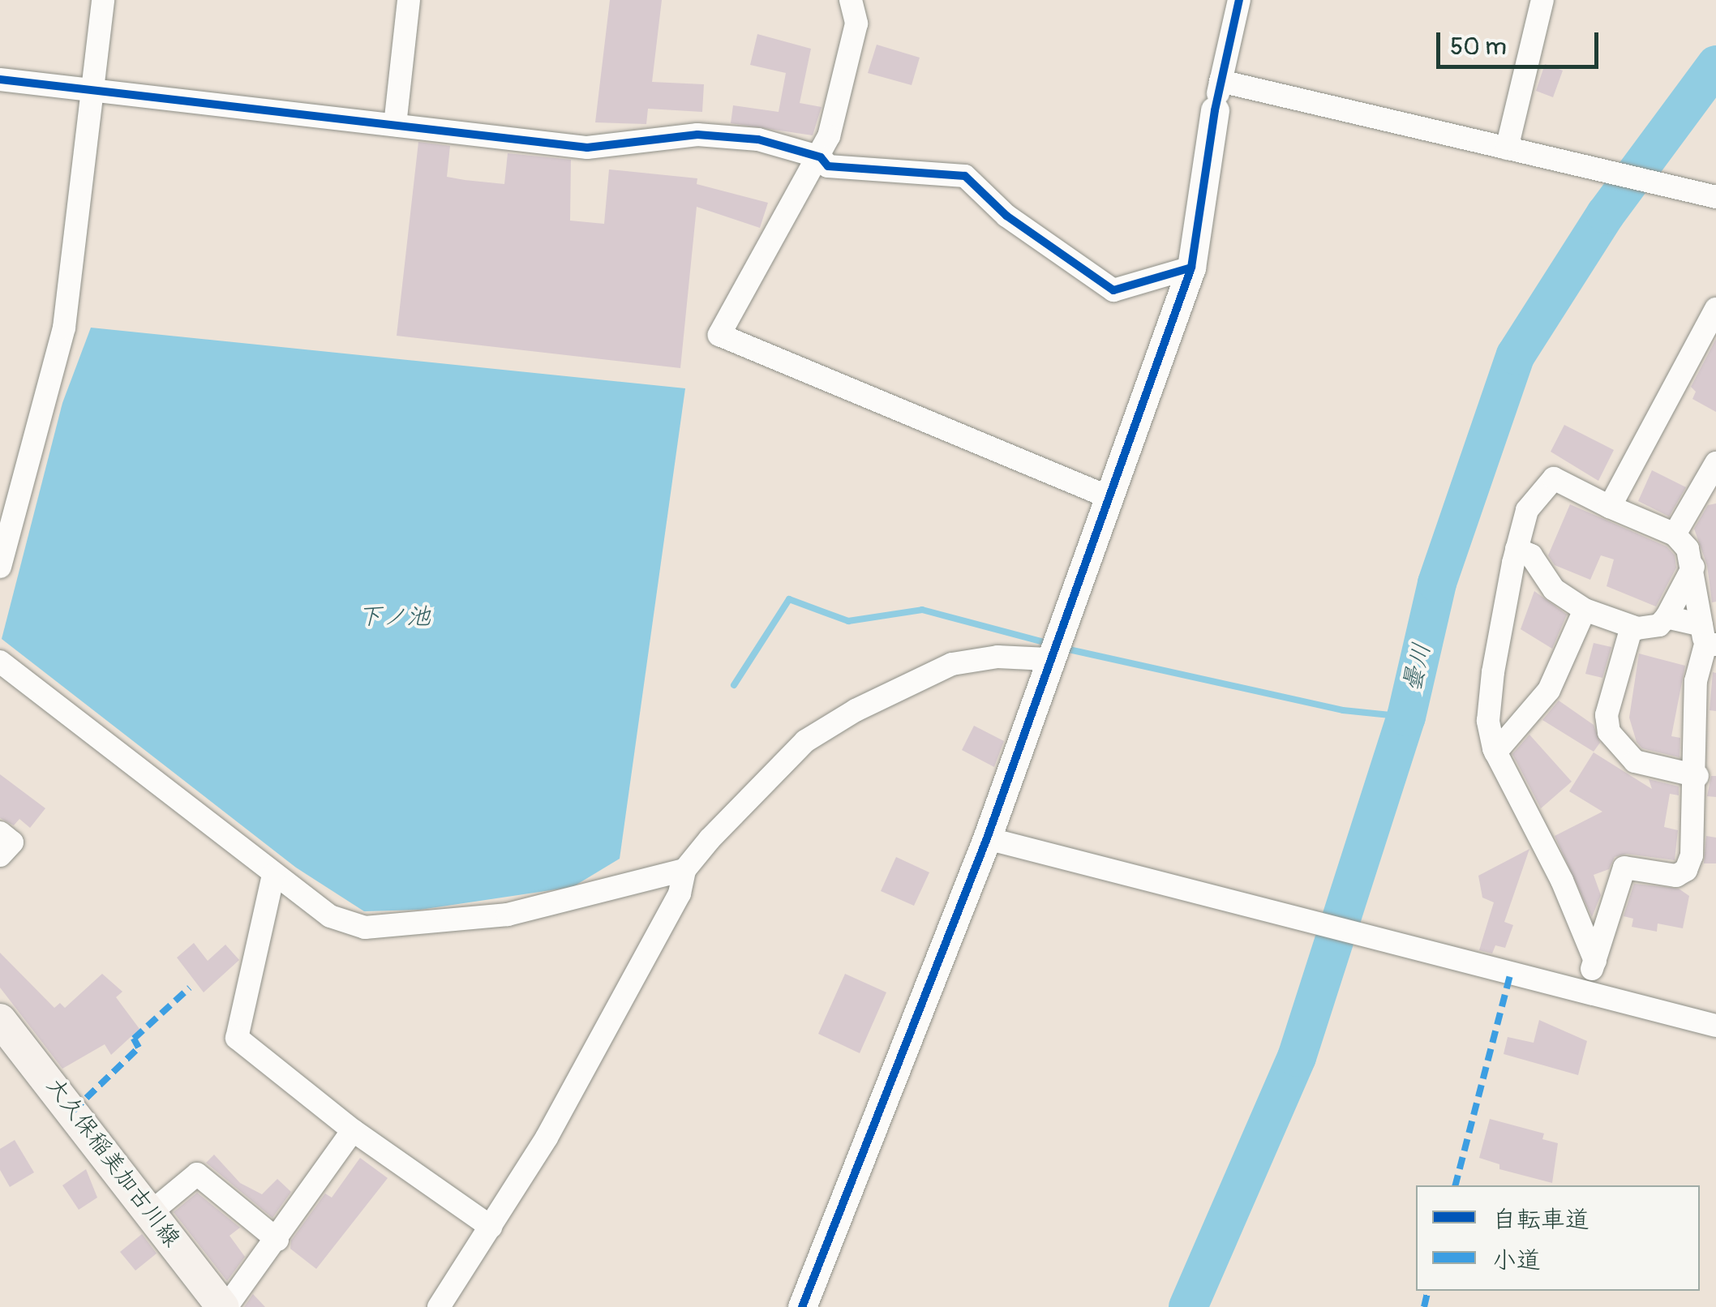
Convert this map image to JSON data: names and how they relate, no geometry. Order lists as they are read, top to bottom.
{
  "streets": {
    "main road": ["大久保稲美加古川線"]
  },
  "water": ["下ノ池", "曇川"],
  "legend": ["自転車道", "小道"],
  "scale_bar": "50 m"
}
